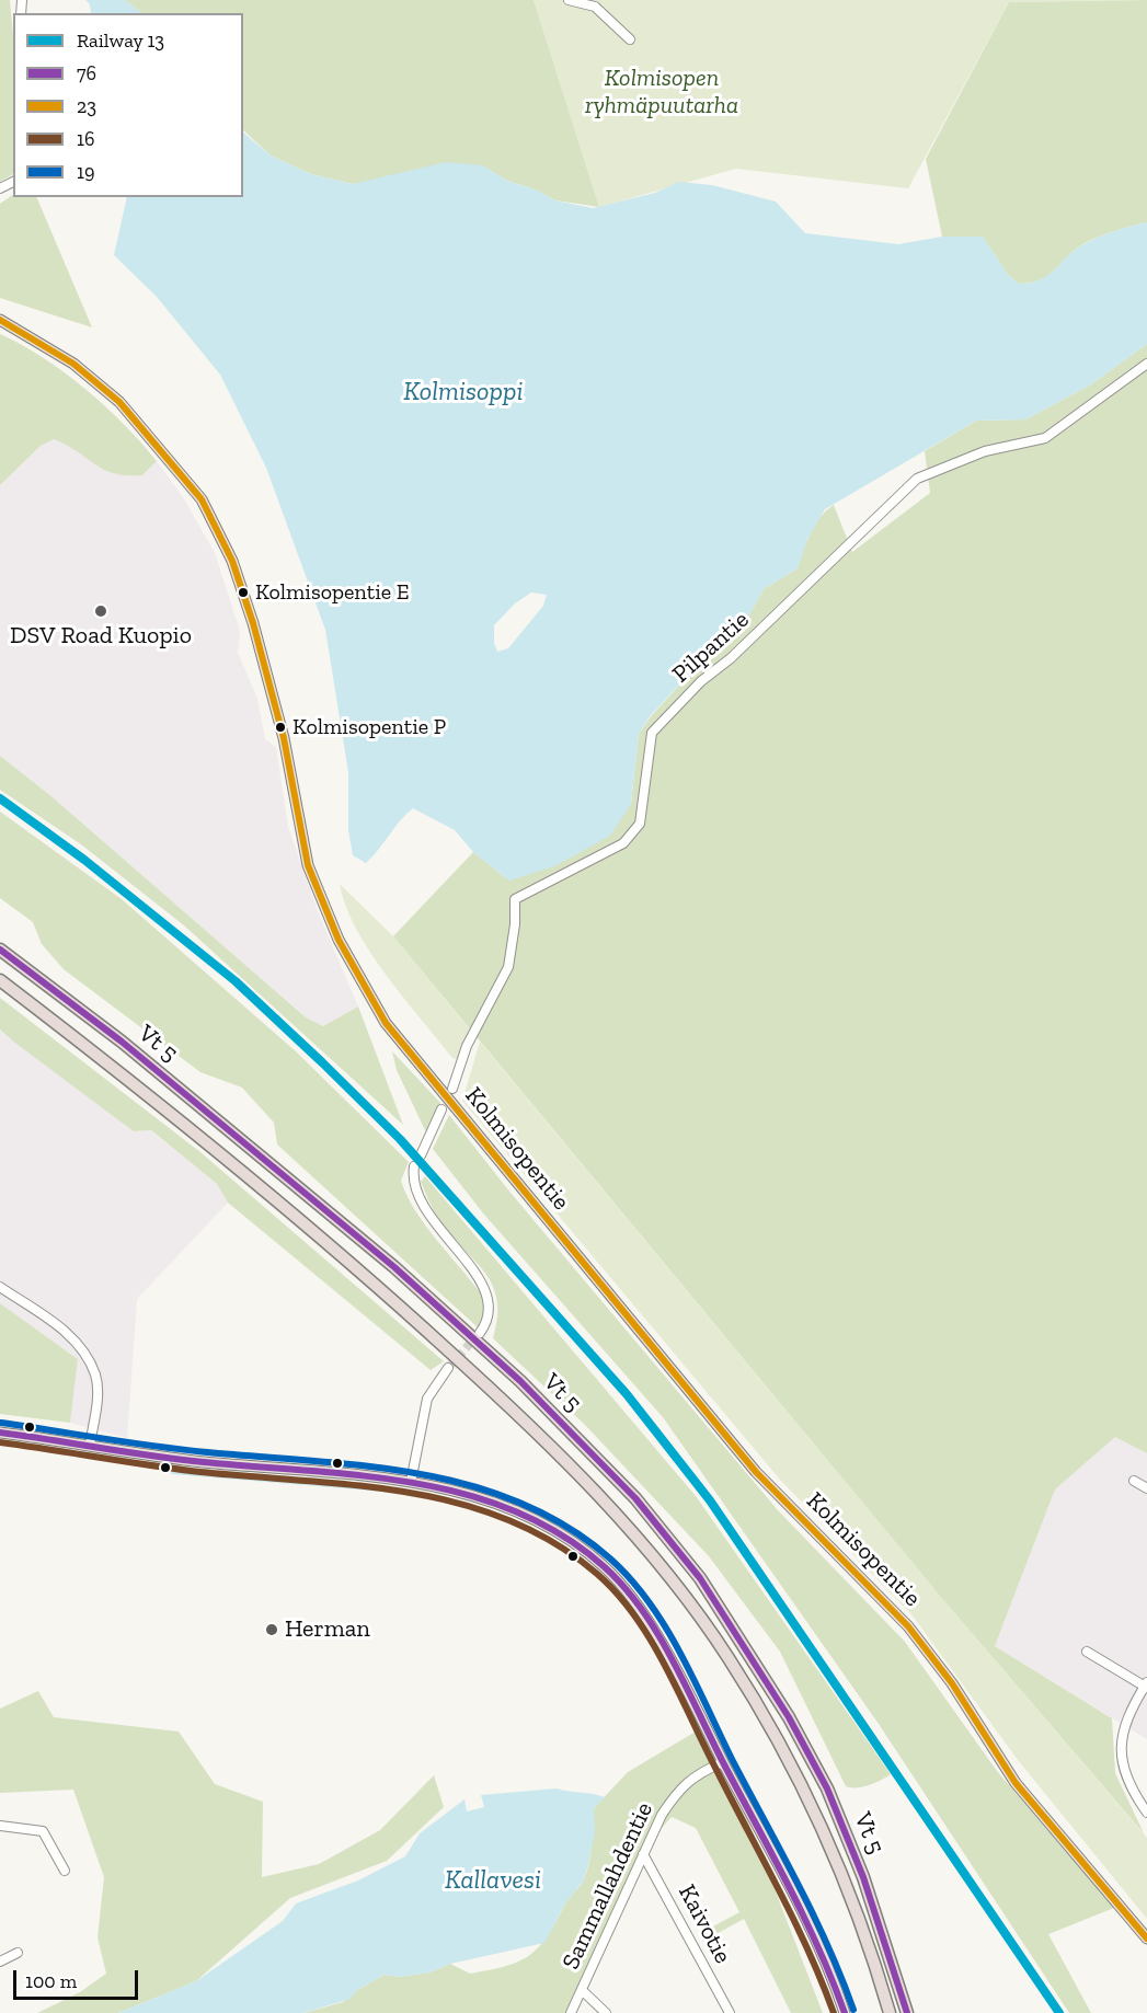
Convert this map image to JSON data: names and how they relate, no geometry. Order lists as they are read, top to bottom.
{
  "streets": {
    "highway": ["Vt 5"],
    "main road": ["Kolmisopentie"],
    "street": ["Pilpantie", "Sammallahdentie", "Kaivotie"]
  },
  "crossings": [
    ["Sammallahdentie", "Kaivotie"]
  ],
  "water": ["Kolmisoppi", "Kallavesi"],
  "parks": ["Kolmisopen ryhmäpuutarha"],
  "places": [
    "Kolmisopentie E",
    "DSV Road Kuopio",
    "Kolmisopentie P",
    "Herman"
  ],
  "lines": [
    "transit line 23",
    "rail line 13",
    "transit line 76",
    "transit line 19",
    "transit line 16"
  ],
  "legend": [
    "Railway 13",
    "76",
    "23",
    "16",
    "19"
  ],
  "scale_bar": "100 m"
}
